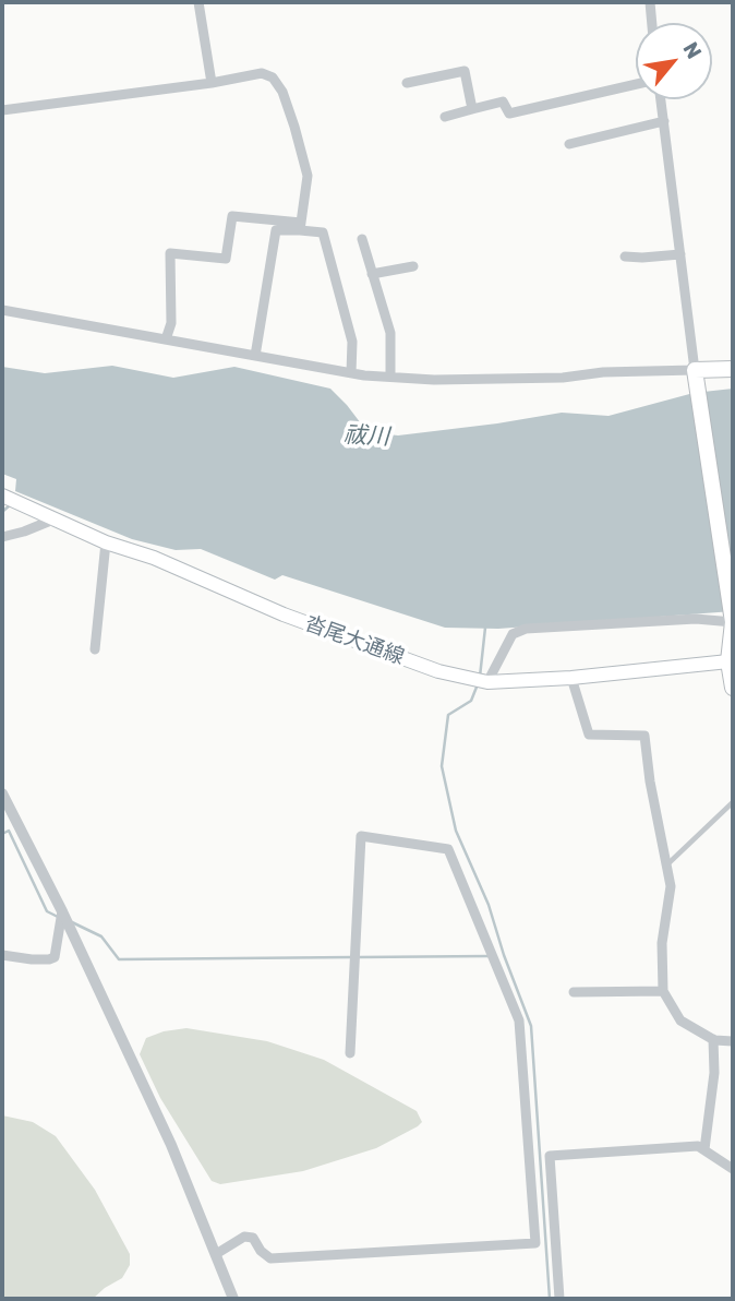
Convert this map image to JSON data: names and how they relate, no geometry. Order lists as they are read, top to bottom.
{
  "streets": {
    "main road": ["沓尾大通線"]
  },
  "water": ["祓川"],
  "north": "top right"
}
